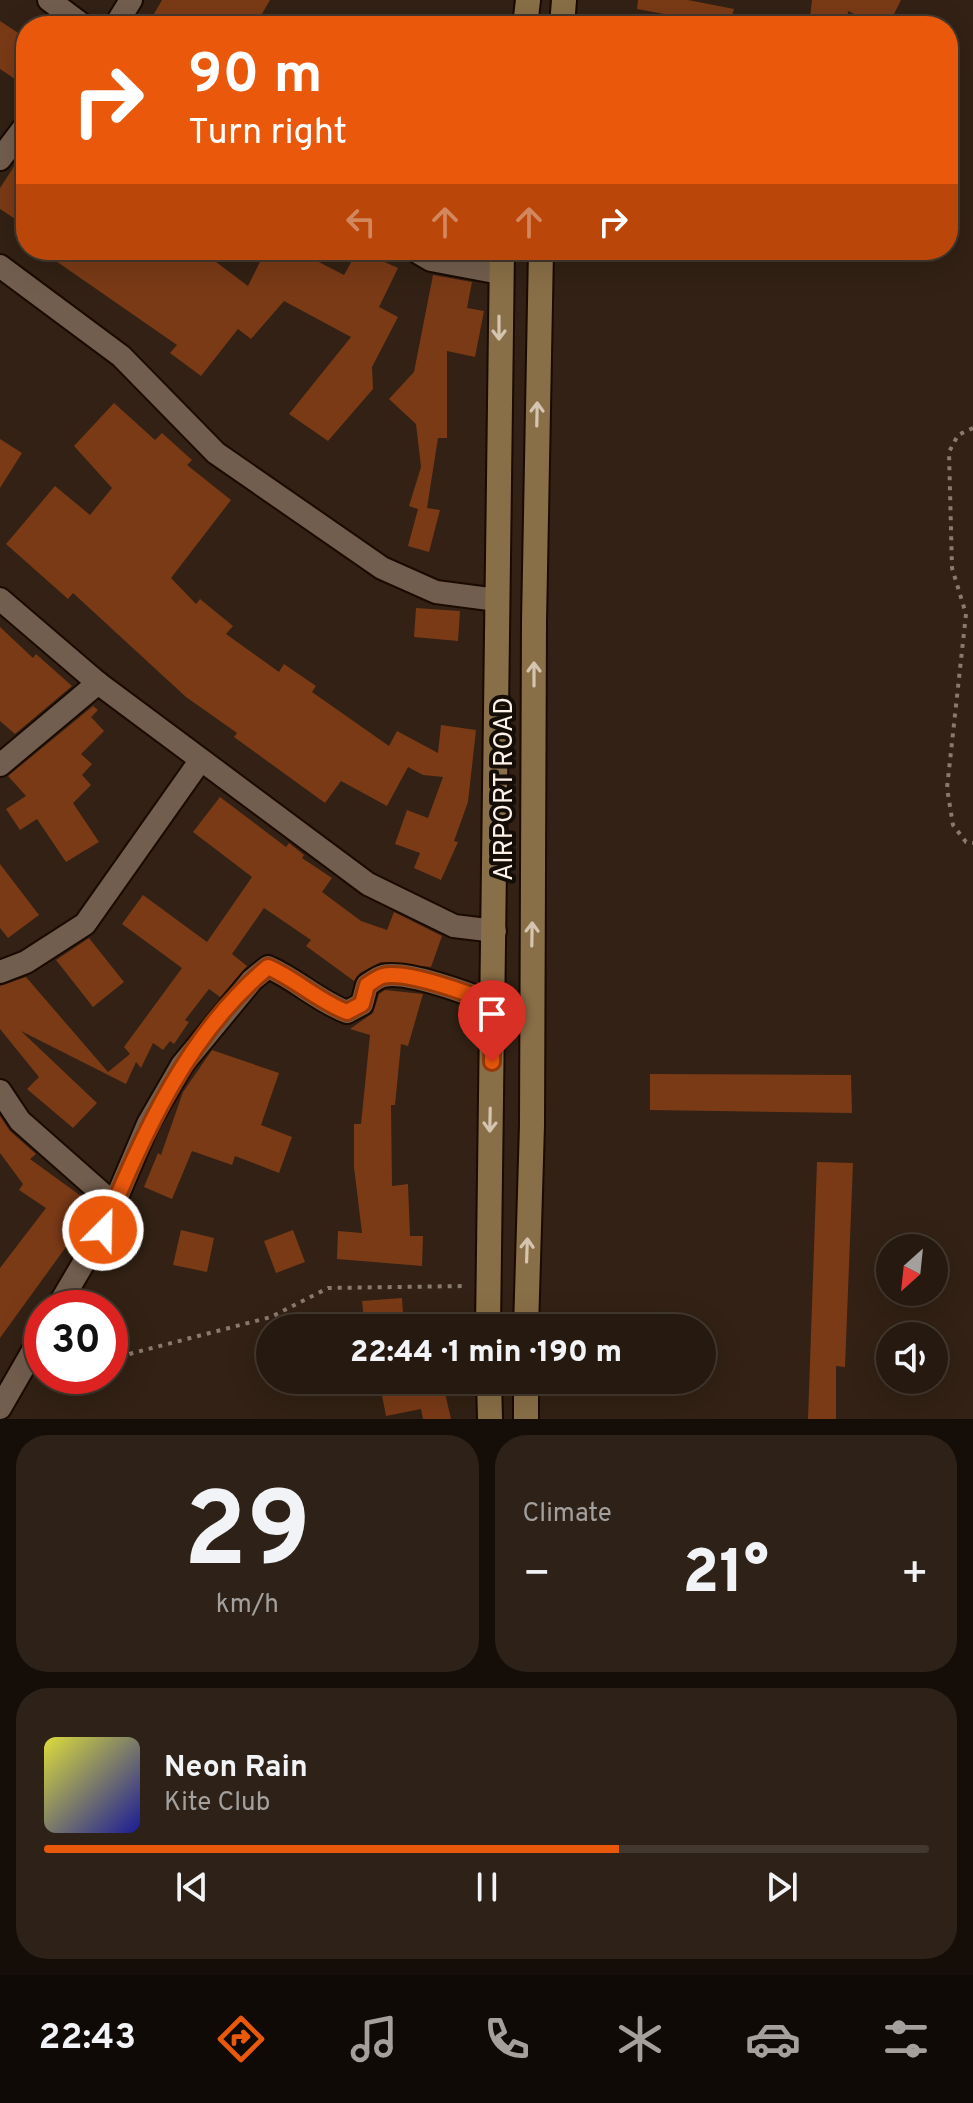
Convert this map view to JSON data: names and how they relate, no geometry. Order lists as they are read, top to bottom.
{
  "streets": {
    "main road": ["AIRPORT ROAD"]
  },
  "north": "bottom left",
  "page": {
    "turn": ["90 m", "Turn right"],
    "limit": "30",
    "trip": "22:44 · 1 min · 190 m",
    "tile": [
      ["29", "km/h"],
      "Climate"
    ],
    "heat": ["−", "21°", "+"],
    "song": ["Neon Rain", "Kite Club"],
    "tabs": "22:43"
  }
}
